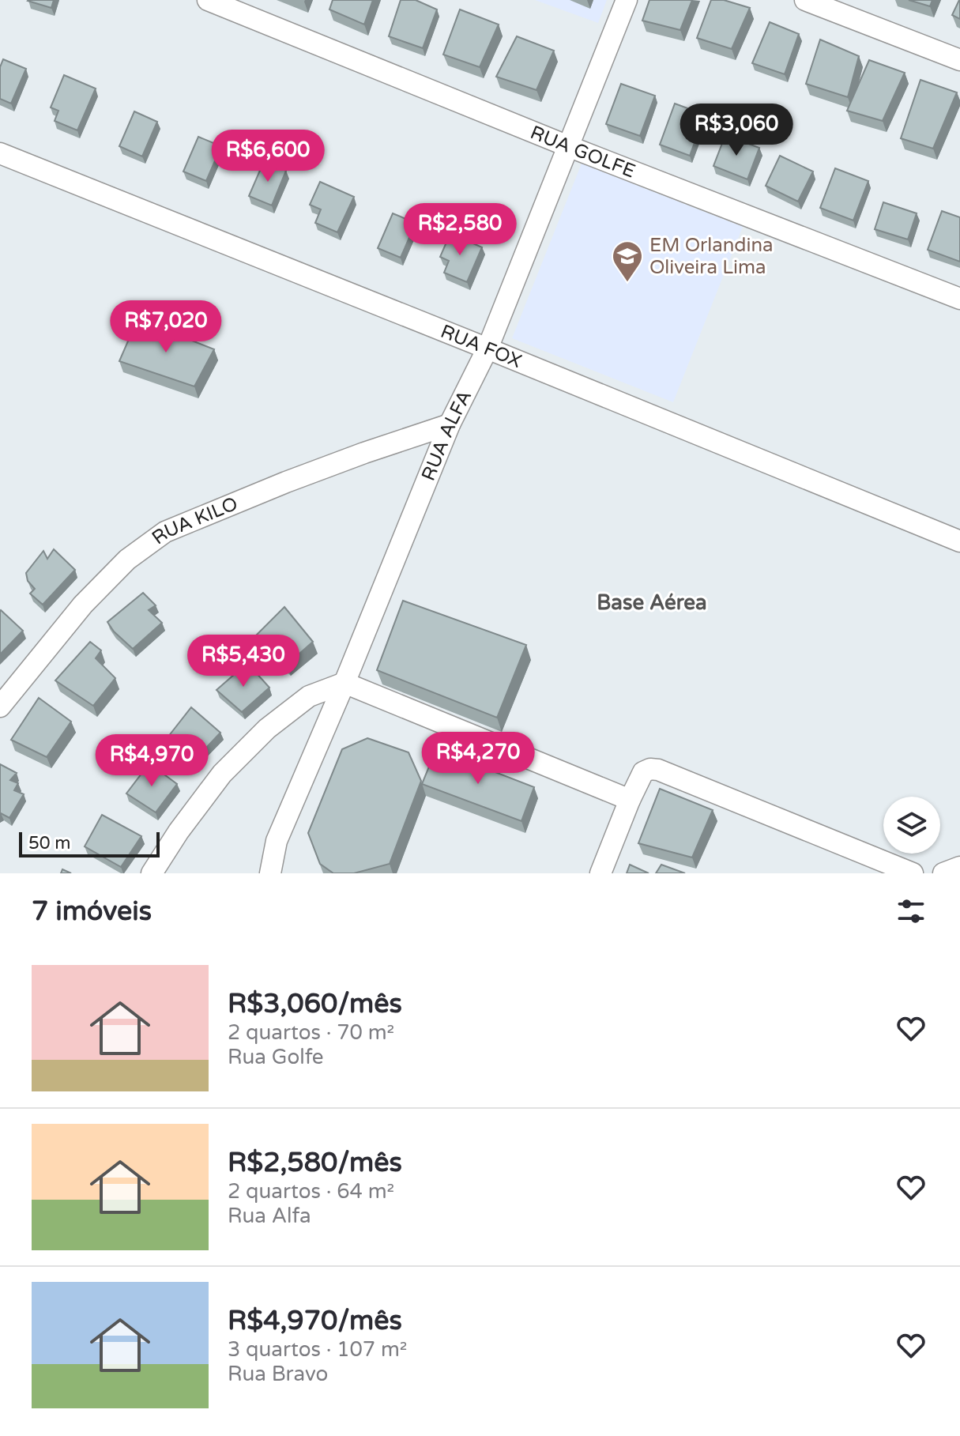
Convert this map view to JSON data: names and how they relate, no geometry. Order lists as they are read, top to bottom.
{
  "streets": {
    "street": [
      "RUA GOLFE",
      "RUA FOX",
      "RUA ALFA",
      "RUA KILO"
    ]
  },
  "crossings": [
    ["RUA GOLFE", "RUA ALFA"],
    ["RUA FOX", "RUA ALFA"],
    ["RUA ALFA", "RUA KILO"]
  ],
  "districts": ["Base Aérea"],
  "places": {
    "school or university": ["EM Orlandina Oliveira Lima"]
  },
  "scale_bar": "50 m",
  "page": {
    "price": [
      "R$3,060",
      "R$6,600",
      "R$2,580",
      "R$7,020",
      "R$5,430",
      "R$4,270",
      "R$4,970"
    ],
    "scale": "50 m",
    "heading": "7 imóveis",
    "list": [
      {
        "name": "R$3,060/mês",
        "note": "2 quartos · 70 m² · Rua Golfe"
      },
      {
        "name": "R$2,580/mês",
        "note": "2 quartos · 64 m² · Rua Alfa"
      },
      {
        "name": "R$4,970/mês",
        "note": "3 quartos · 107 m² · Rua Bravo"
      }
    ]
  }
}
